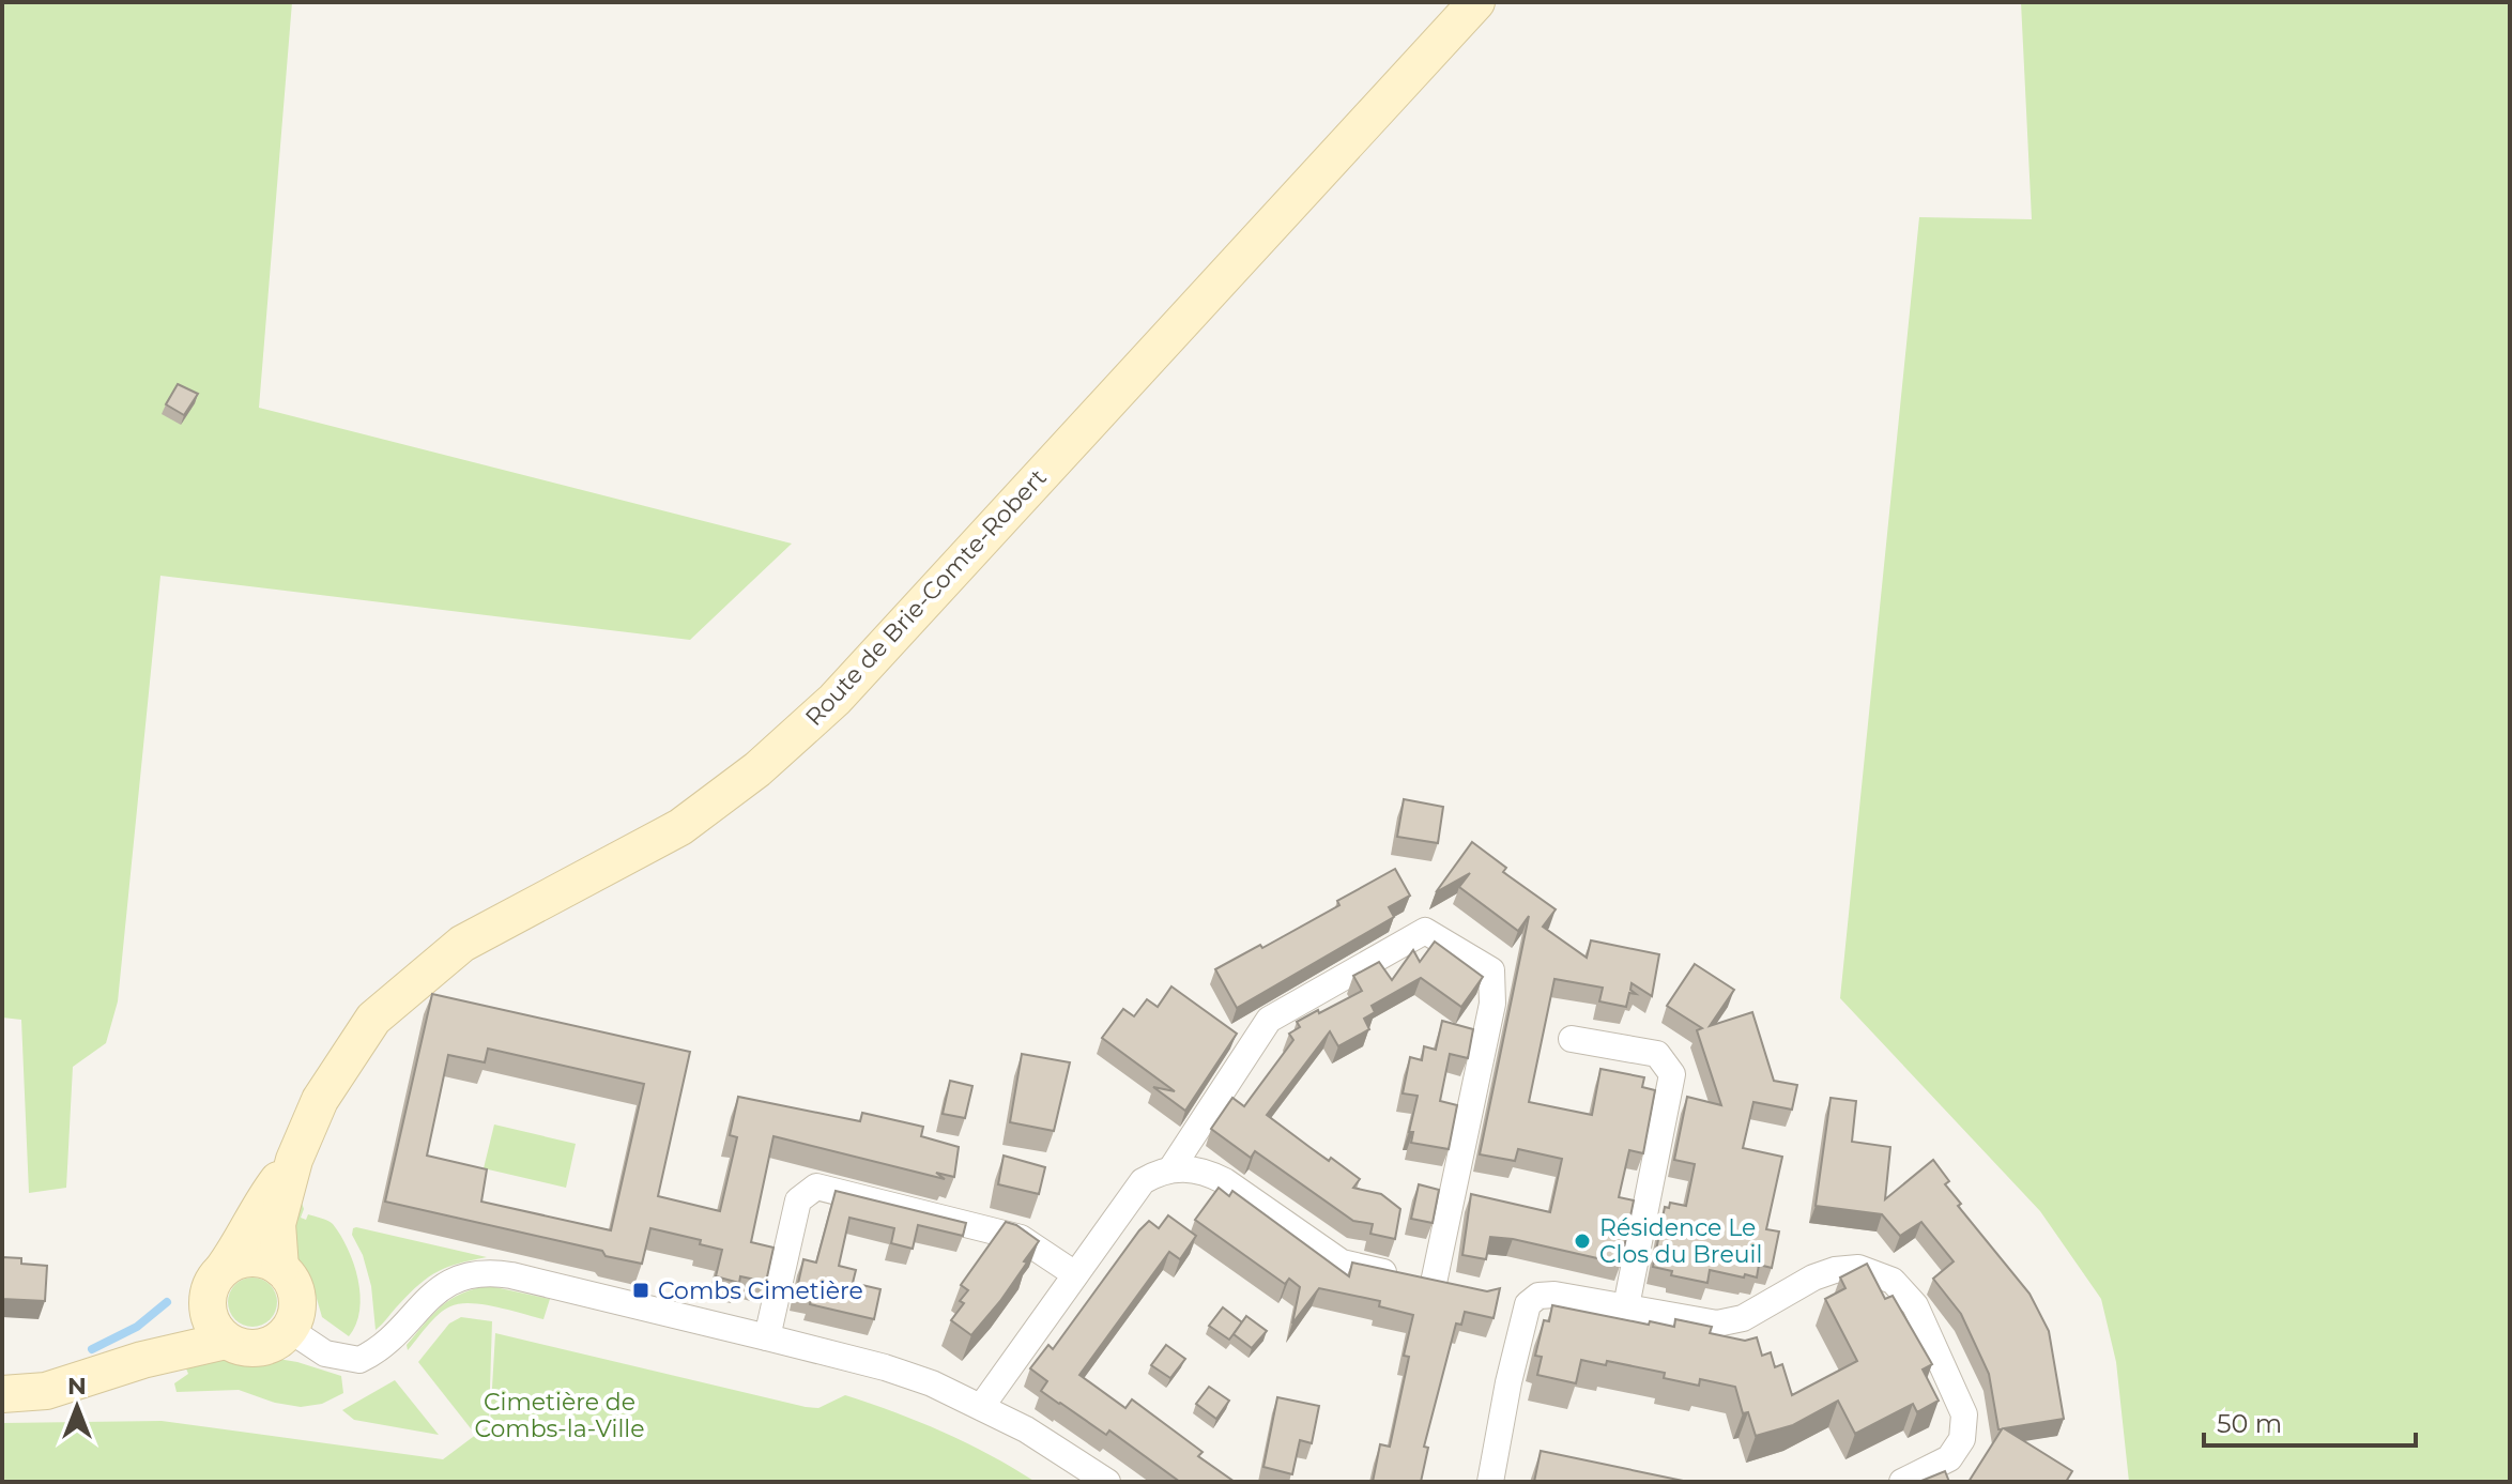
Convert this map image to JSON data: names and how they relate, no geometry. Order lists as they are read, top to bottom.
{
  "streets": {
    "main road": ["Route de Brie-Comte-Robert"]
  },
  "parks": ["Cimetière de Combs-la-Ville"],
  "places": {
    "other": ["Résidence Le Clos du Breuil"],
    "transit": ["Combs Cimetière"]
  },
  "scale_bar": "50 m",
  "north": "top"
}
